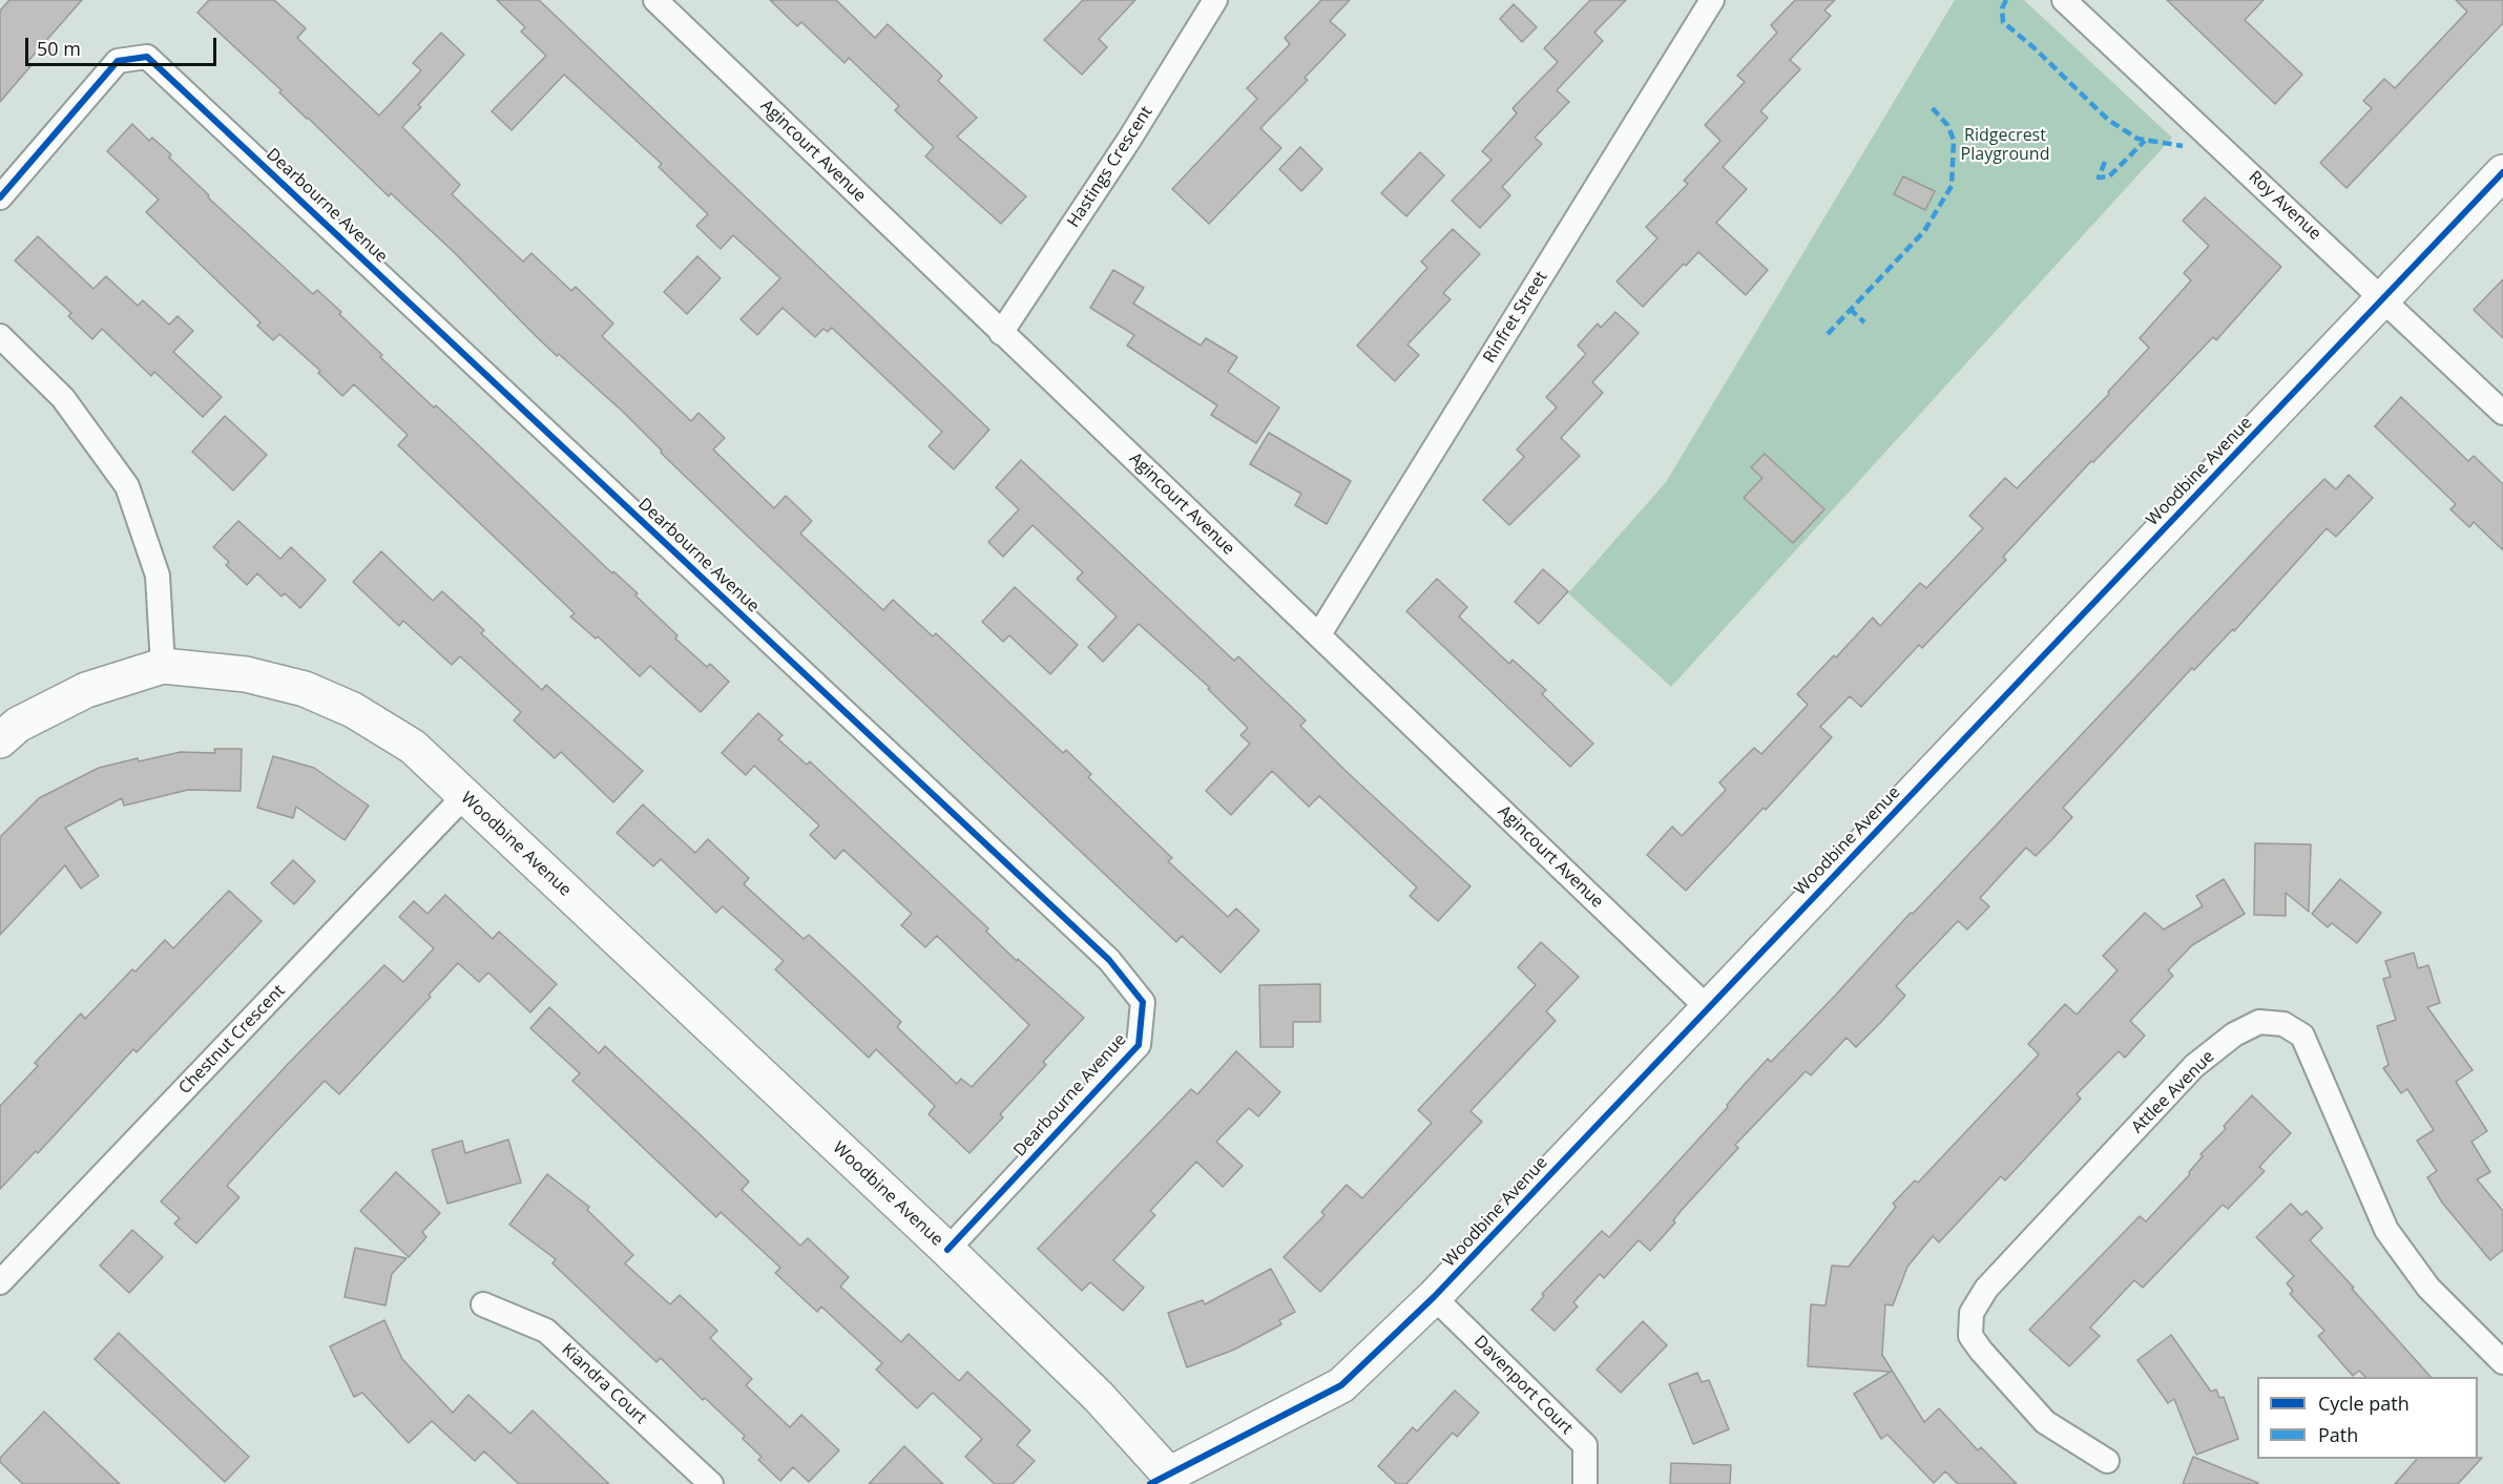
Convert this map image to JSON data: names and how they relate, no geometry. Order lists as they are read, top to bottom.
{
  "streets": {
    "street": [
      "Agincourt Avenue",
      "Hastings Crescent",
      "Dearbourne Avenue",
      "Roy Avenue",
      "Rinfret Street",
      "Woodbine Avenue",
      "Chestnut Crescent",
      "Attlee Avenue",
      "Kiandra Court",
      "Davenport Court"
    ]
  },
  "crossings": [
    ["Agincourt Avenue", "Hastings Crescent"],
    ["Agincourt Avenue", "Rinfret Street"],
    ["Agincourt Avenue", "Woodbine Avenue"],
    ["Dearbourne Avenue", "Woodbine Avenue"],
    ["Roy Avenue", "Woodbine Avenue"],
    ["Woodbine Avenue", "Chestnut Crescent"],
    ["Woodbine Avenue", "Davenport Court"]
  ],
  "parks": ["Ridgecrest Playground"],
  "legend": ["Cycle path", "Path"],
  "scale_bar": "50 m"
}
